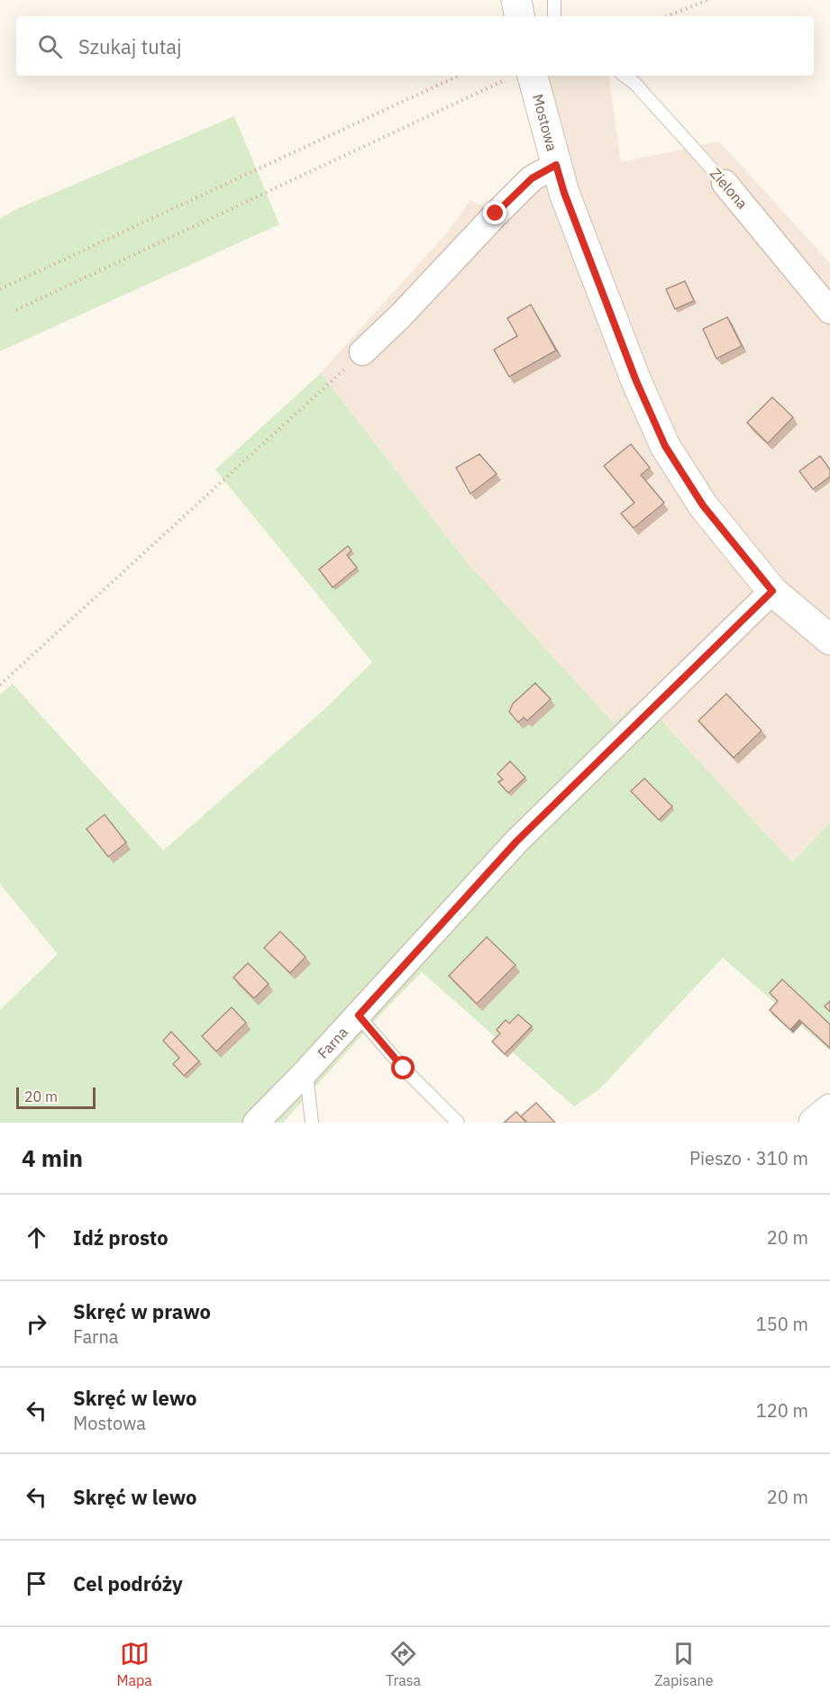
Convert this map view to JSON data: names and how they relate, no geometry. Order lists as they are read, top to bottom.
{
  "streets": {
    "street": ["Mostowa", "Zielona", "Farna"]
  },
  "crossings": [
    ["Mostowa", "Farna"]
  ],
  "scale_bar": "20 m",
  "page": {
    "search": "Szukaj tutaj",
    "scale": "20 m",
    "heading": ["4 min", "Pieszo · 310 m"],
    "list": [
      ["Idź prosto", "20 m"],
      ["Skręć w prawo", "Farna", "150 m"],
      ["Skręć w lewo", "Mostowa", "120 m"],
      ["Skręć w lewo", "20 m"],
      "Cel podróży"
    ],
    "nav": ["Mapa", "Trasa", "Zapisane"]
  }
}
